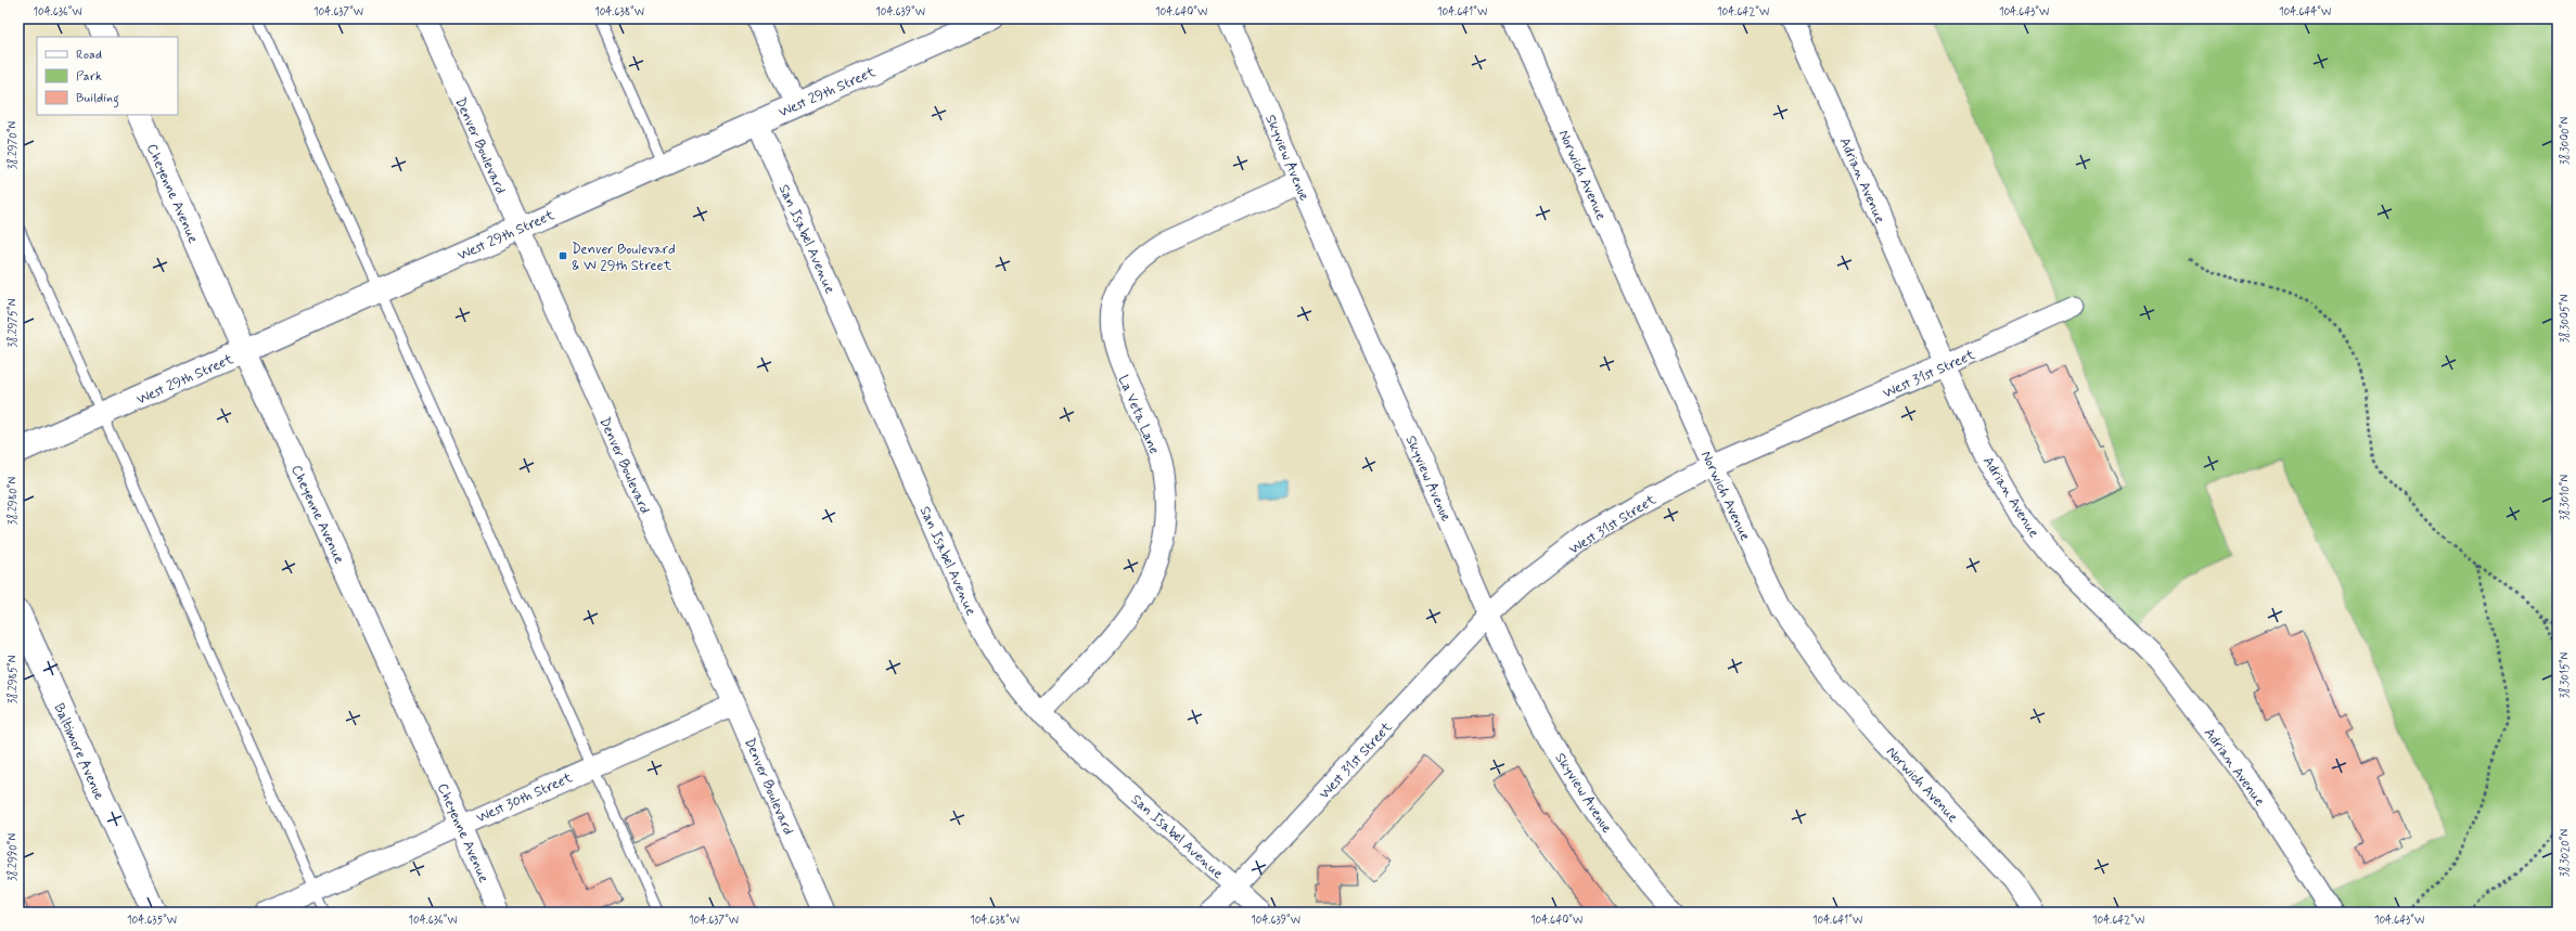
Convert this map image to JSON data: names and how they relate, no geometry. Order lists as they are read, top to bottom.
{
  "streets": {
    "street": [
      "West 29th Street",
      "Denver Boulevard",
      "Skyview Avenue",
      "Norwich Avenue",
      "Adrian Avenue",
      "Cheyenne Avenue",
      "San Isabel Avenue",
      "West 31st Street",
      "La Veta Lane",
      "Baltimore Avenue",
      "West 30th Street"
    ]
  },
  "crossings": [
    ["West 29th Street", "Denver Boulevard"],
    ["West 29th Street", "Cheyenne Avenue"],
    ["West 29th Street", "San Isabel Avenue"],
    ["Denver Boulevard", "West 30th Street"],
    ["Skyview Avenue", "West 31st Street"],
    ["Skyview Avenue", "La Veta Lane"],
    ["Norwich Avenue", "West 31st Street"],
    ["Adrian Avenue", "West 31st Street"],
    ["Cheyenne Avenue", "West 30th Street"],
    ["San Isabel Avenue", "West 31st Street"],
    ["San Isabel Avenue", "La Veta Lane"]
  ],
  "places": {
    "transit": ["Denver Boulevard & W 29th Street"]
  },
  "legend": ["Road", "Park", "Building"],
  "coordinates": [
    "104.636°W",
    "104.637°W",
    "104.638°W",
    "104.639°W",
    "104.640°W",
    "104.641°W",
    "104.642°W",
    "104.643°W",
    "104.644°W",
    "38.3000°N",
    "38.2970°N",
    "38.3005°N",
    "38.2975°N",
    "38.3010°N",
    "38.2980°N",
    "38.3015°N",
    "38.2985°N",
    "38.3020°N",
    "38.2990°N",
    "104.635°W"
  ]
}
